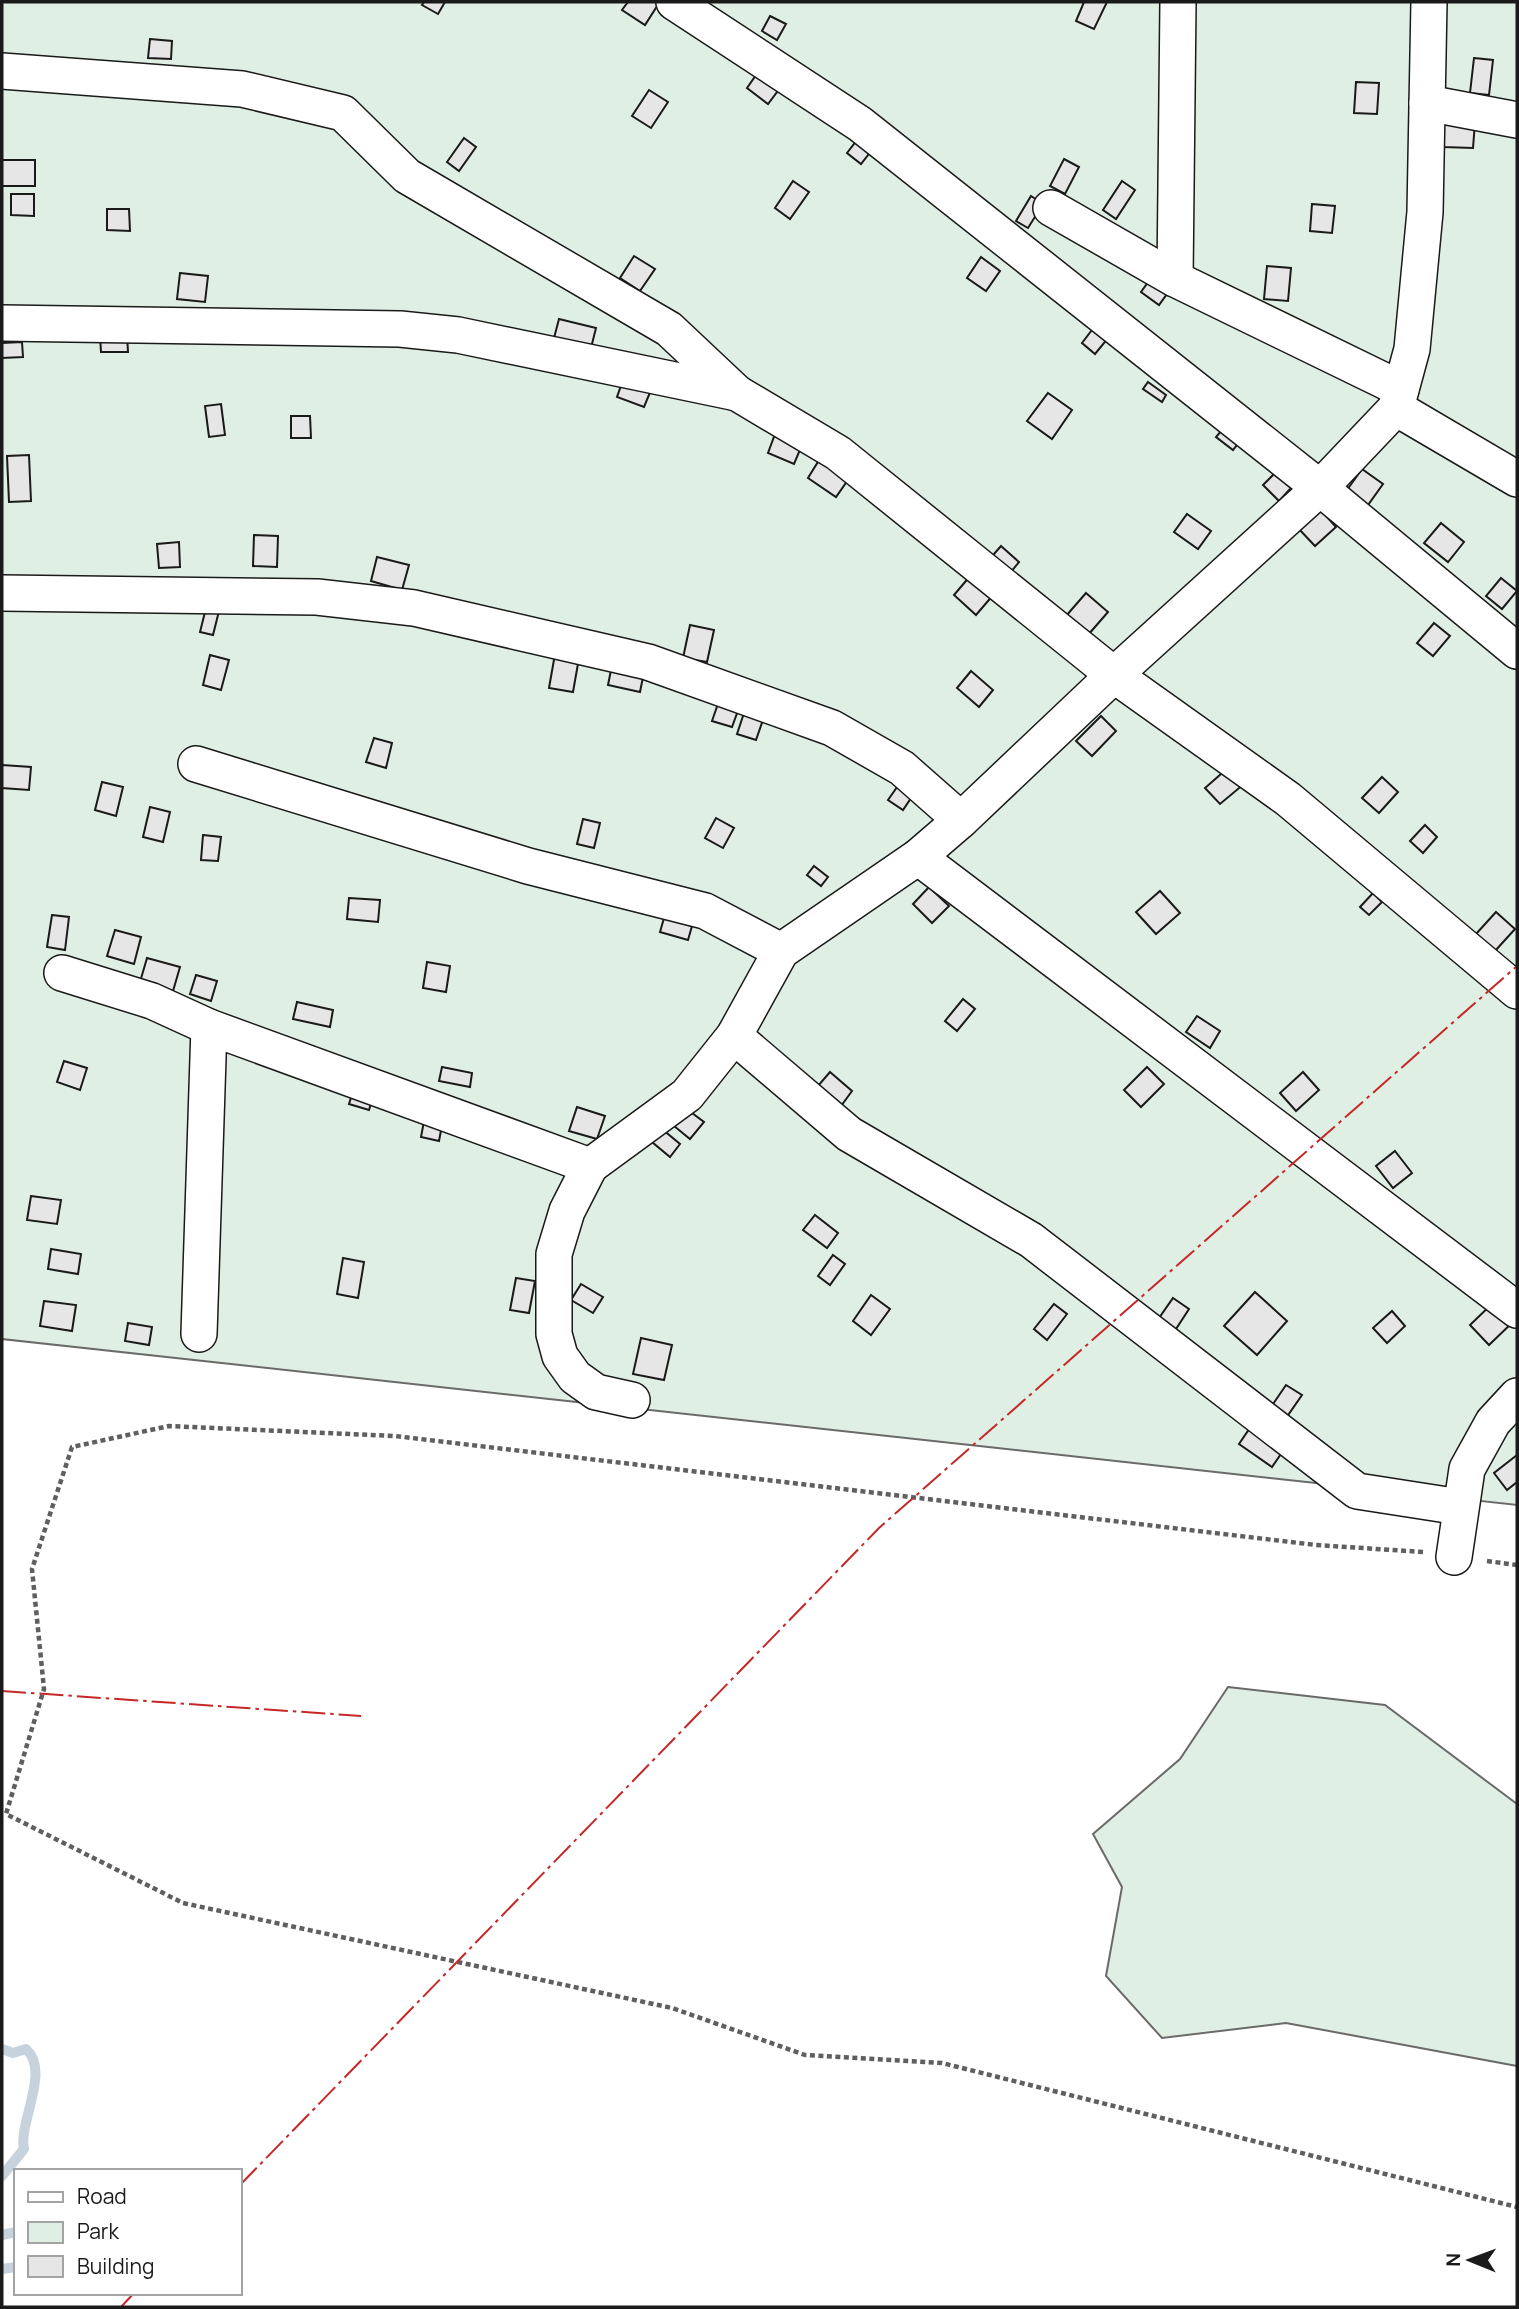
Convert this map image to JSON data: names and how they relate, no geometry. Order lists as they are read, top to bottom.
{
  "legend": ["Road", "Park", "Building"],
  "north": "left"
}
